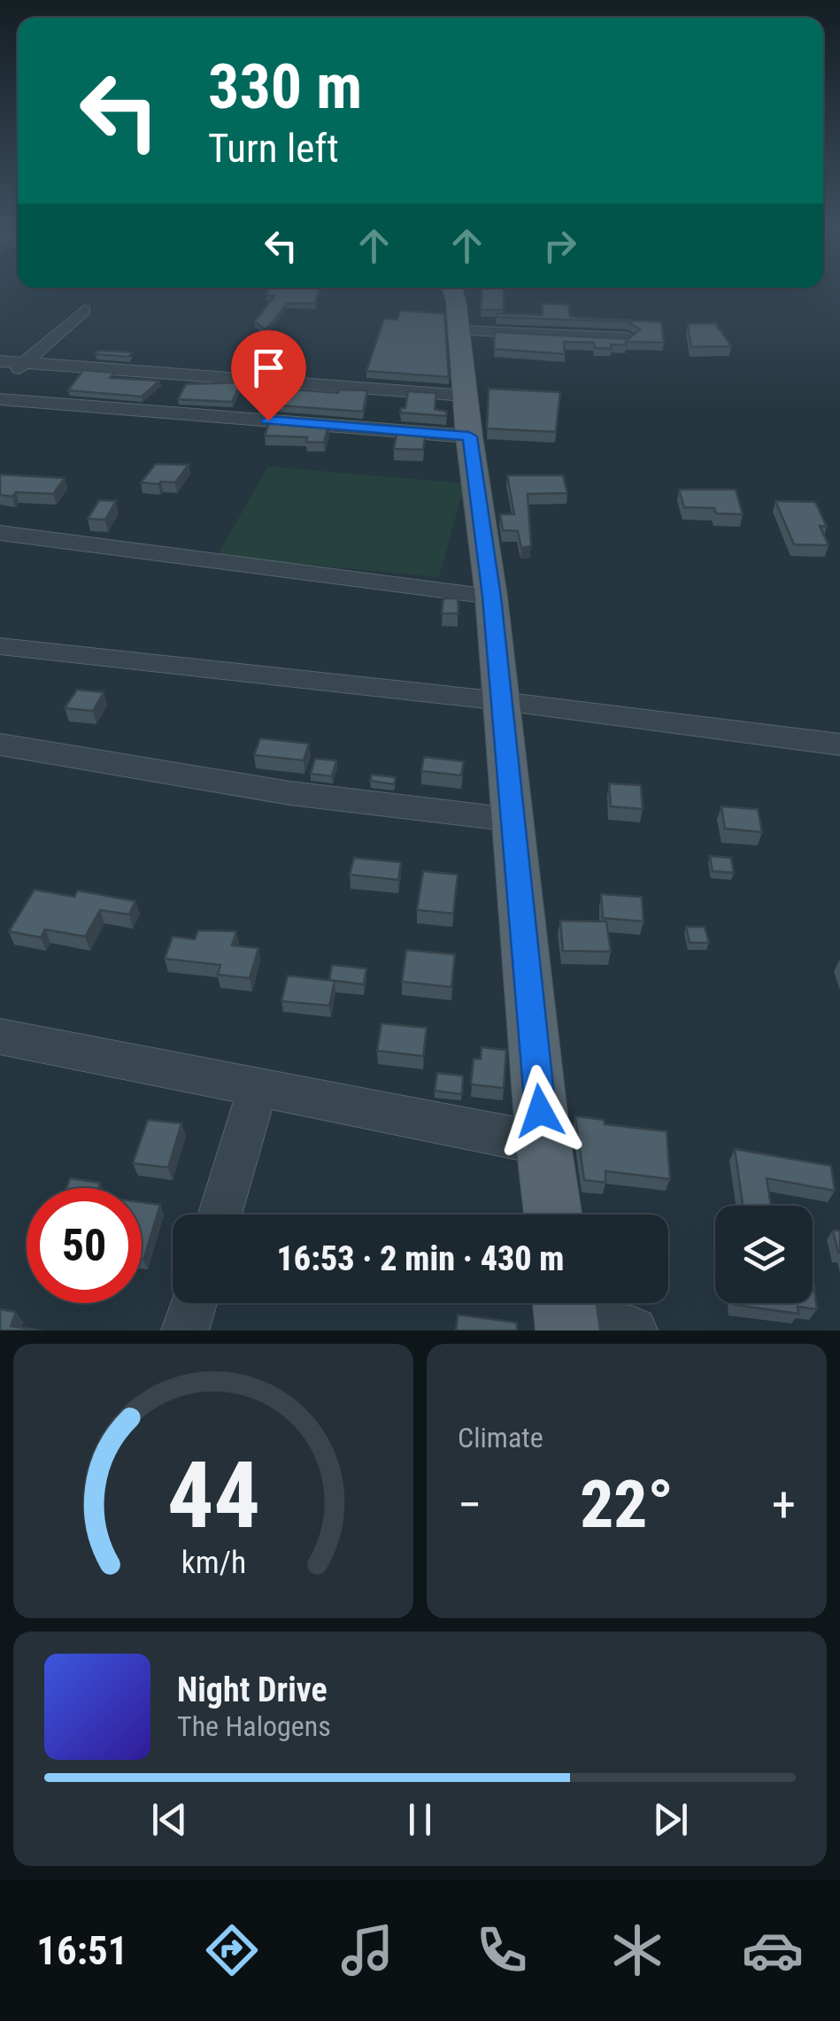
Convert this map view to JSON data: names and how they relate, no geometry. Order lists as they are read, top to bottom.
{
  "page": {
    "turn": ["330 m", "Turn left"],
    "limit": "50",
    "trip": "16:53 · 2 min · 430 m",
    "tile": "Climate",
    "heat": ["−", "22°", "+"],
    "song": ["Night Drive", "The Halogens"],
    "tabs": "16:51",
    "gauge": ["44", "km/h"]
  }
}
